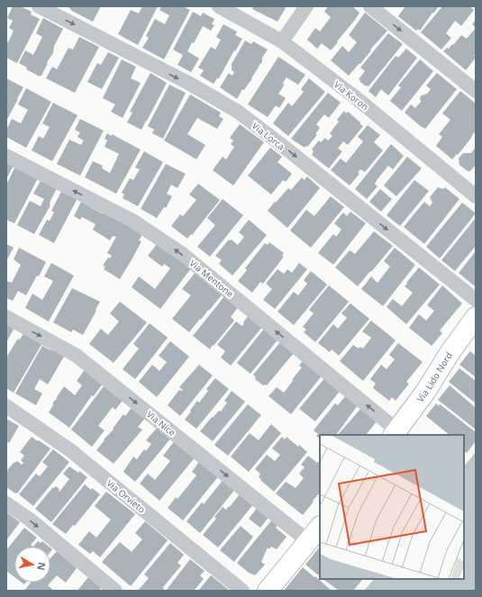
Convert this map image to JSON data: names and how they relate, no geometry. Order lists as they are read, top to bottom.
{
  "streets": {
    "street": [
      "Via Koron",
      "Via Lorca",
      "Via Mentone",
      "Via Lido Nord",
      "Via Nice",
      "Via Orvieto"
    ]
  },
  "crossings": [
    ["Via Mentone", "Via Lido Nord"]
  ],
  "one_way": ["Via Lorca", "Via Mentone", "Via Nice"],
  "north": "right"
}
